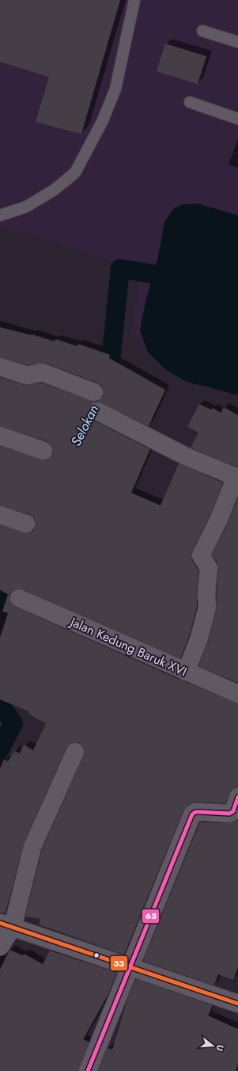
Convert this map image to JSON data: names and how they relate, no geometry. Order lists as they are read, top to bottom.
{
  "streets": {
    "street": ["Jalan Kedung Baruk XVI"]
  },
  "water": ["Selokan"],
  "lines": ["transit line 65", "transit line 33"],
  "north": "right"
}
